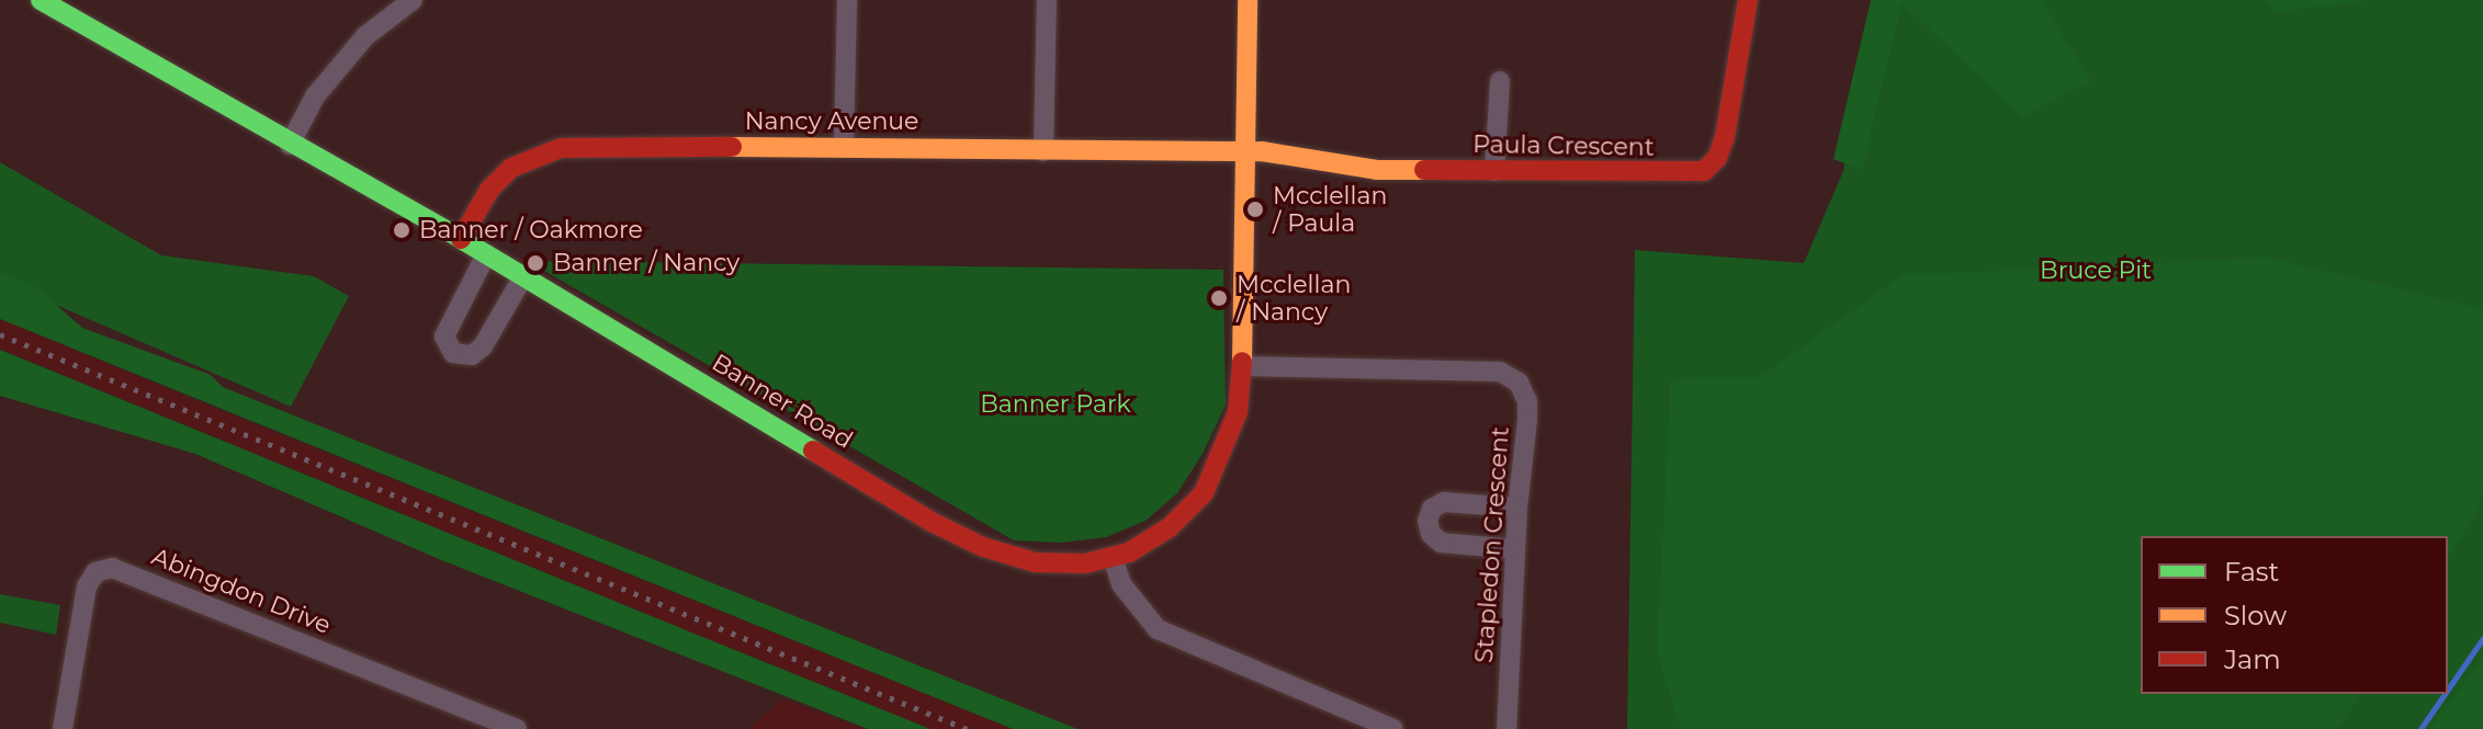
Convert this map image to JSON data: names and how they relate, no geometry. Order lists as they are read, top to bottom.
{
  "streets": {
    "street": [
      "Nancy Avenue",
      "Paula Crescent",
      "Banner Road",
      "Stapledon Crescent",
      "Abingdon Drive"
    ]
  },
  "crossings": [
    ["Nancy Avenue", "Paula Crescent"],
    ["Nancy Avenue", "Banner Road"],
    ["Paula Crescent", "Banner Road"],
    ["Banner Road", "Stapledon Crescent"]
  ],
  "parks": ["Bruce Pit", "Banner Park"],
  "places": [
    "Mcclellan / Paula",
    "Banner / Oakmore",
    "Banner / Nancy",
    "Mcclellan / Nancy"
  ],
  "legend": ["Fast", "Slow", "Jam"]
}
